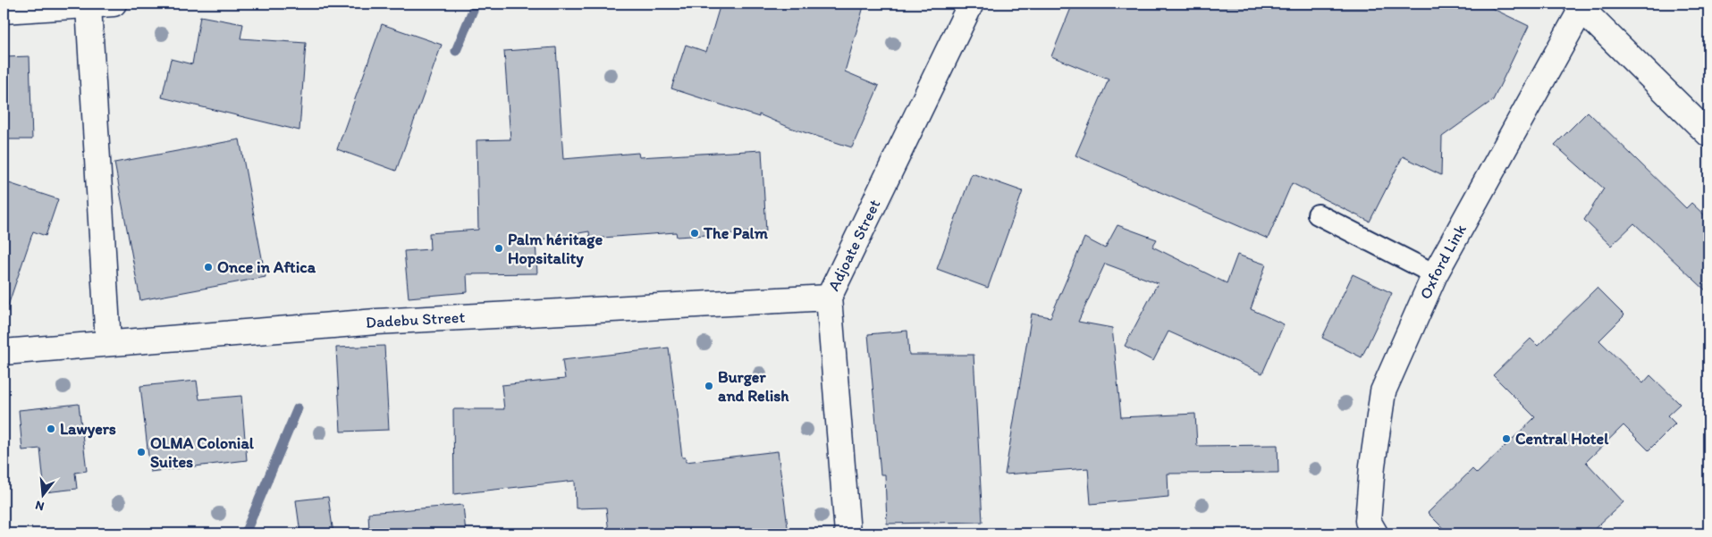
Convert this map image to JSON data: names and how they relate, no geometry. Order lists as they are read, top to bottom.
{
  "streets": {
    "street": ["Adjoate Street", "Oxford Link", "Dadebu Street"]
  },
  "crossings": [
    ["Adjoate Street", "Dadebu Street"]
  ],
  "places": [
    "The Palm",
    "Palm héritage Hopsitality",
    "Once in Aftica",
    "Burger and Relish",
    "Lawyers",
    "Central Hotel",
    "OLMA Colonial Suites"
  ],
  "north": "bottom"
}
